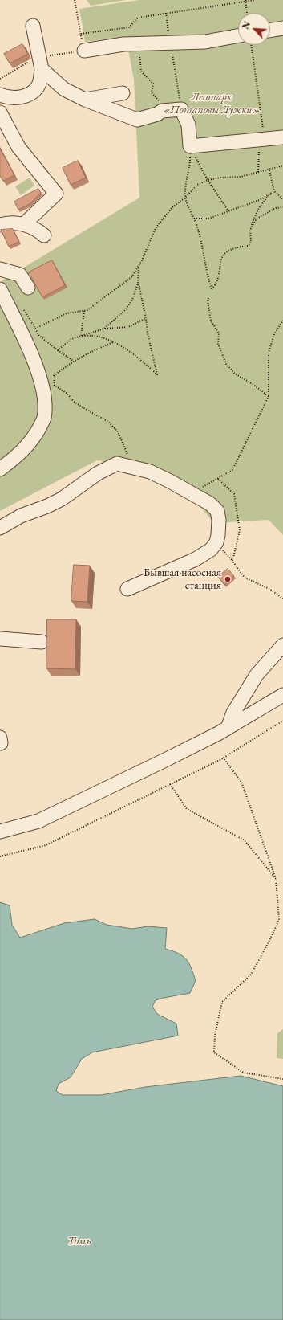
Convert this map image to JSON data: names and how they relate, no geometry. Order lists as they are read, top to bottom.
{
  "water": ["Томь"],
  "parks": ["Лесопарк «Потаповы Лужки»"],
  "places": ["Бывшая насосная станция"],
  "north": "top left"
}
